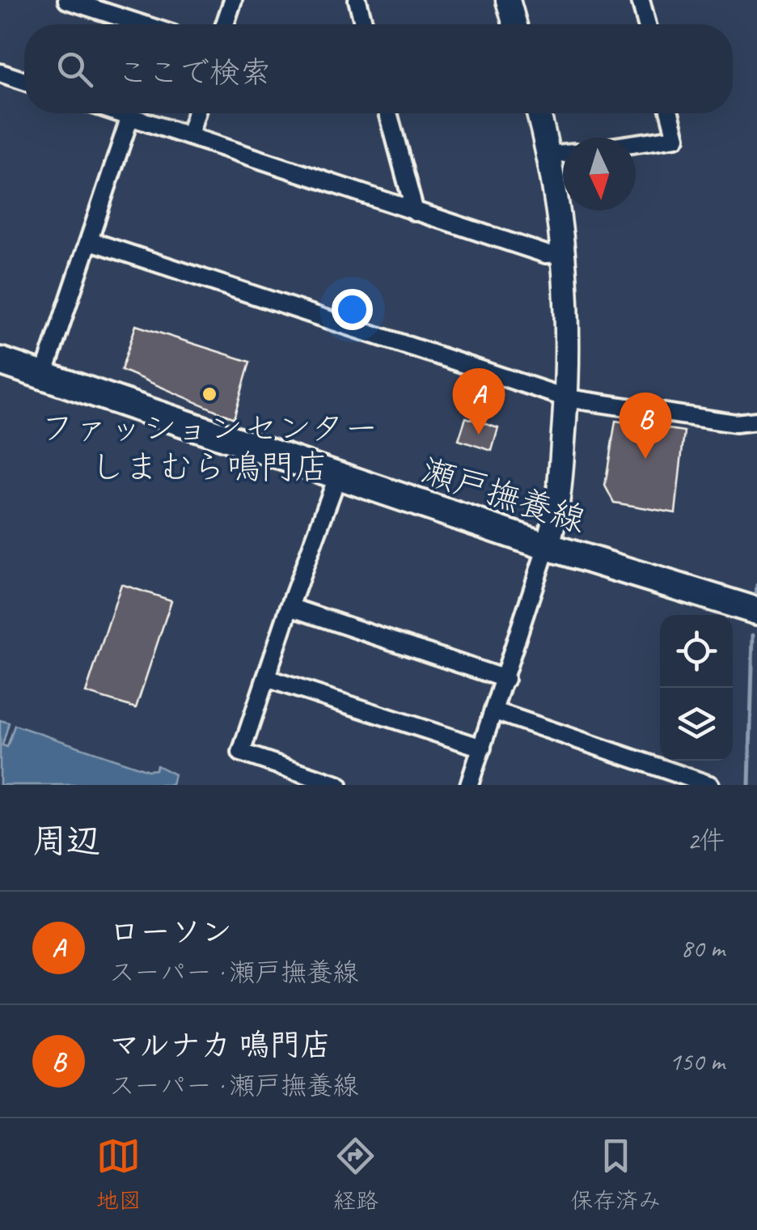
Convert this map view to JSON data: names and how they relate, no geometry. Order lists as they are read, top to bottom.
{
  "streets": {
    "main road": ["瀬戸撫養線"]
  },
  "places": ["ファッションセンター しまむら鳴門店"],
  "north": "bottom",
  "page": {
    "search": "ここで検索",
    "pins": ["A", "B"],
    "heading": ["周辺", "2件"],
    "list": [
      {
        "mark": "A",
        "name": "ローソン",
        "note": "スーパー · 瀬戸撫養線",
        "value": "80 m"
      },
      {
        "mark": "B",
        "name": "マルナカ 鳴門店",
        "note": "スーパー · 瀬戸撫養線",
        "value": "150 m"
      }
    ],
    "nav": ["地図", "経路", "保存済み"]
  }
}
